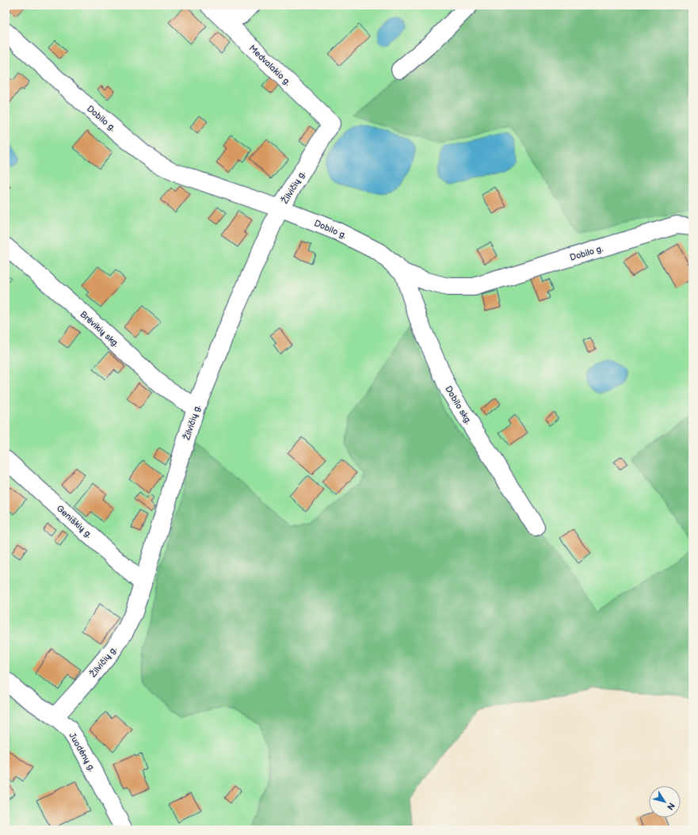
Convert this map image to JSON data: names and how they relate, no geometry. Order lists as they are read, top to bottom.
{
  "streets": {
    "street": [
      "Medvalakio g.",
      "Dobilo g.",
      "Žilvičių g.",
      "Brėvikių skg.",
      "Dobilo skg.",
      "Geniškių g.",
      "Juodėnų g."
    ]
  },
  "crossings": [
    ["Medvalakio g.", "Žilvičių g."],
    ["Dobilo g.", "Žilvičių g."],
    ["Dobilo g.", "Dobilo skg."],
    ["Žilvičių g.", "Brėvikių skg."],
    ["Žilvičių g.", "Geniškių g."],
    ["Žilvičių g.", "Juodėnų g."]
  ],
  "north": "bottom right"
}
